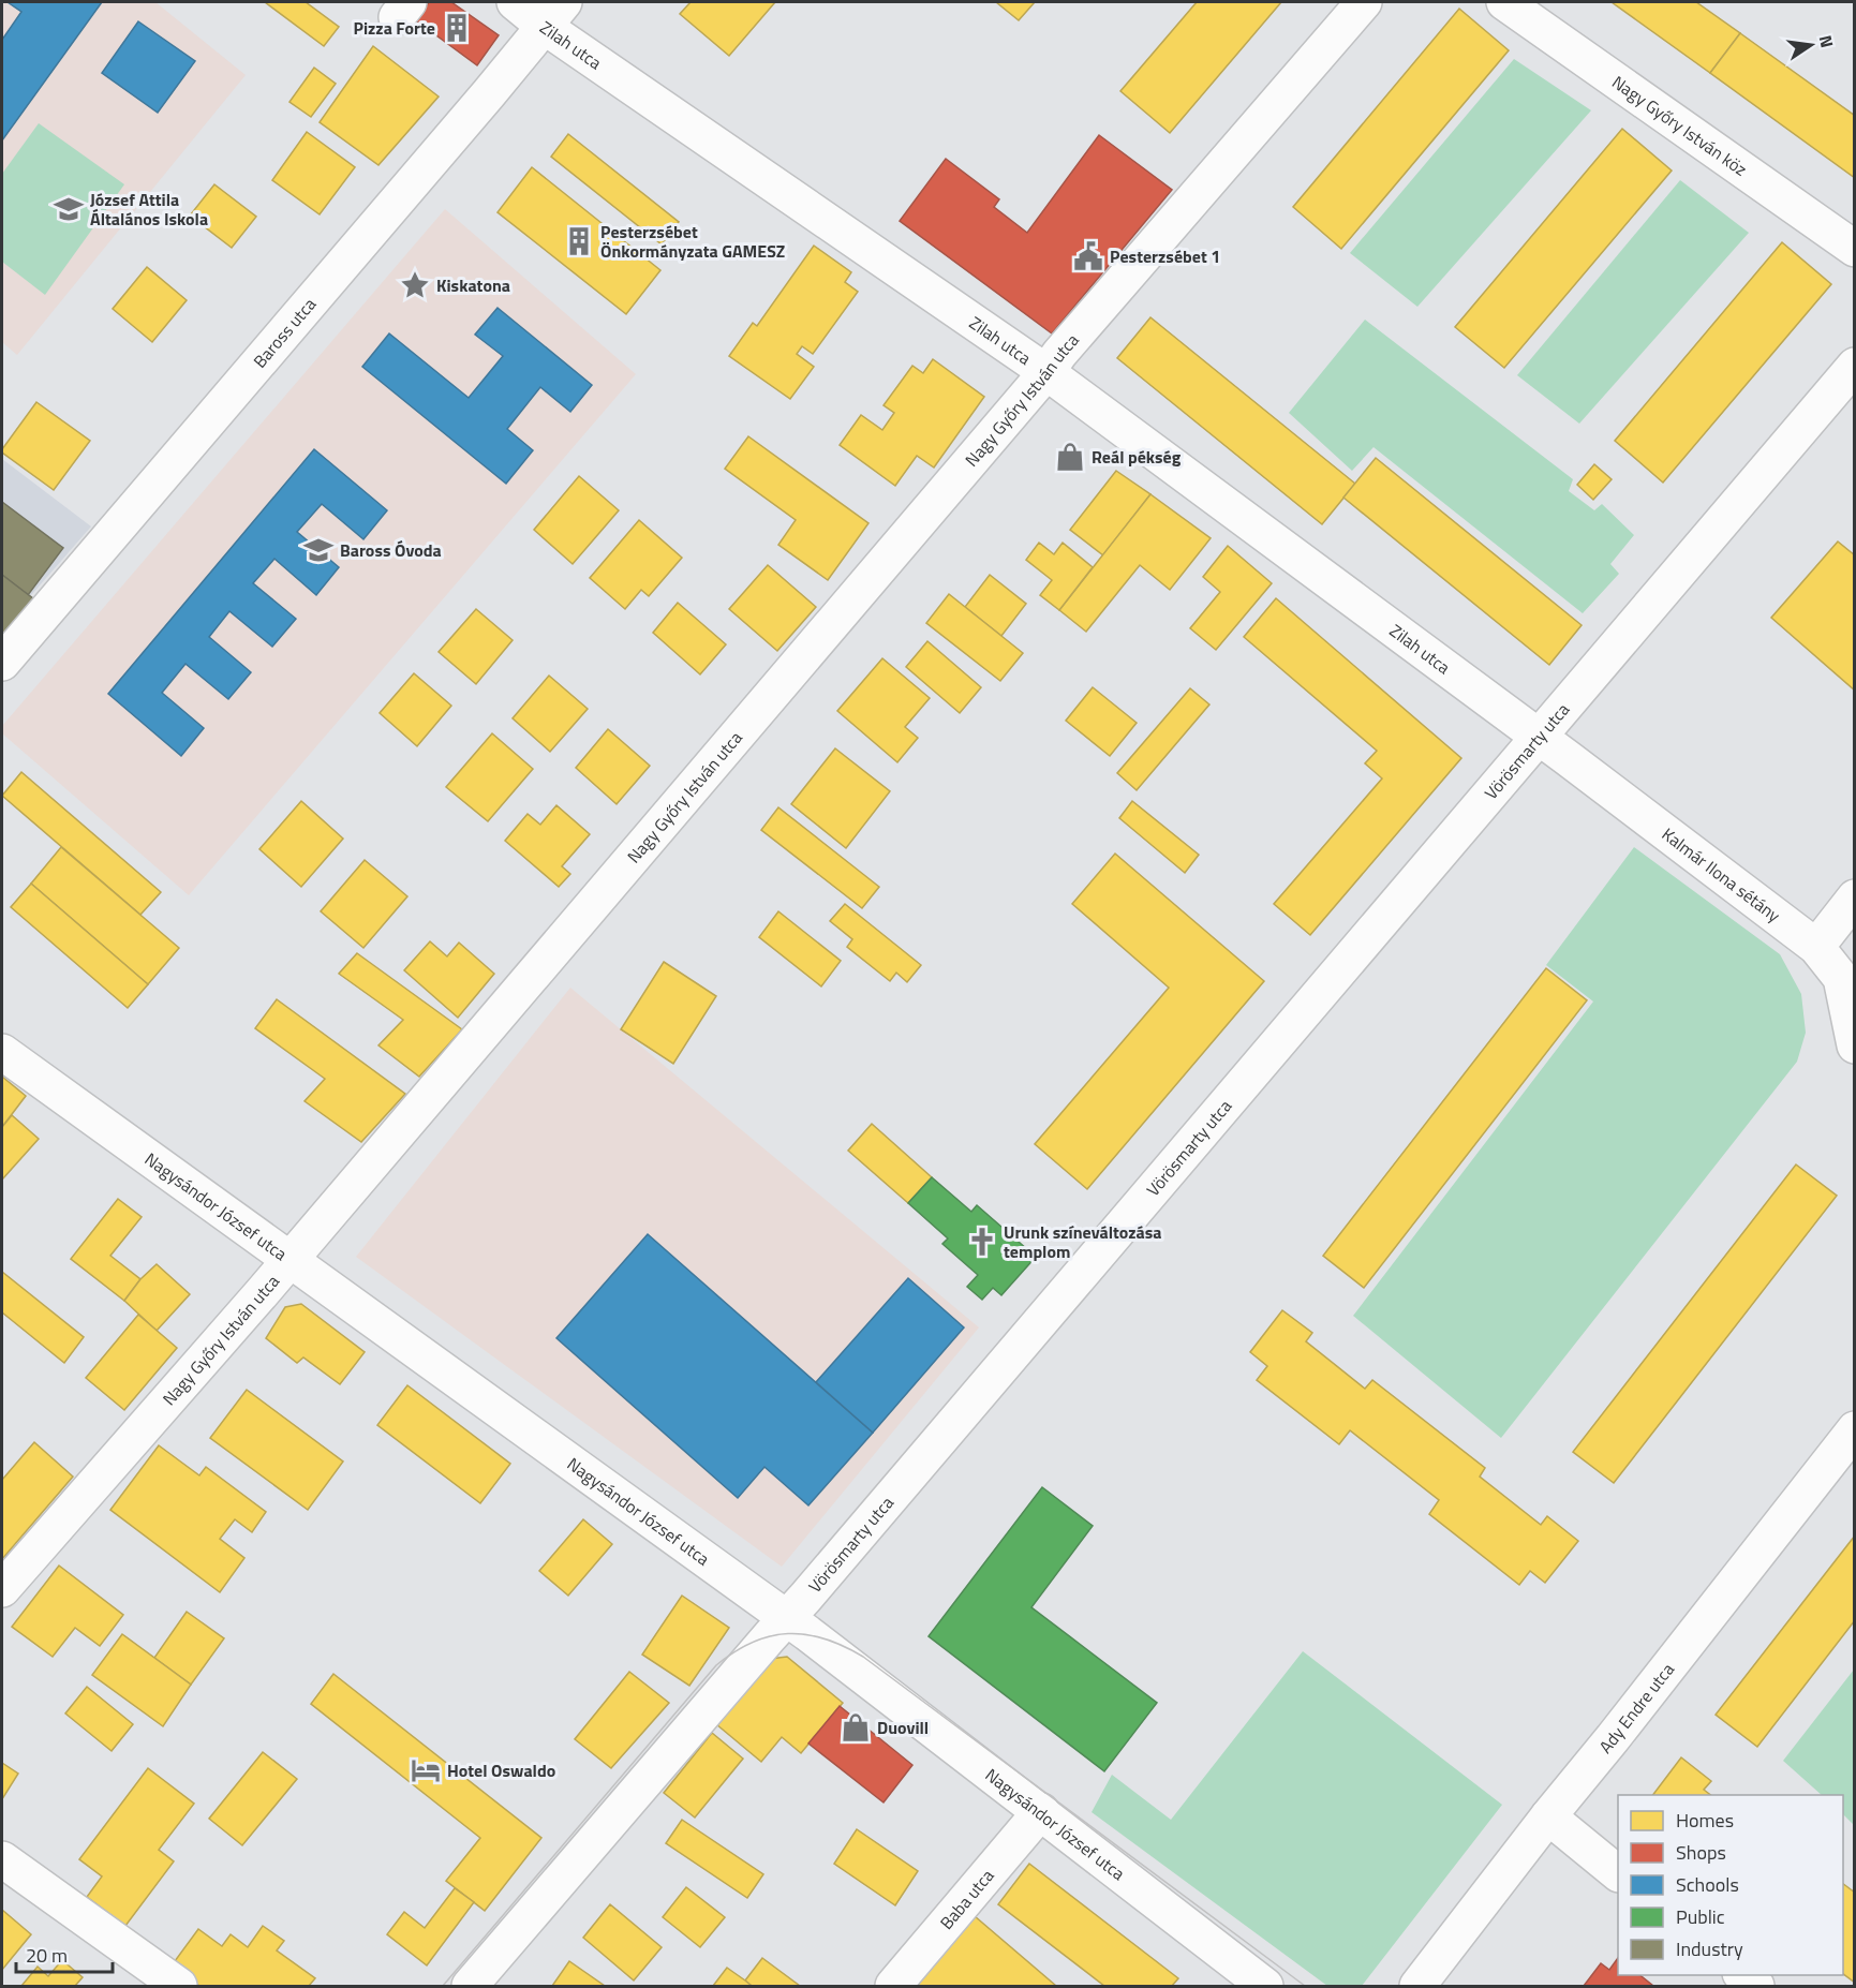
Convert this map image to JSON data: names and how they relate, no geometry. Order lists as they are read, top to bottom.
{
  "streets": {
    "street": [
      "Zilah utca",
      "Nagy Győry István köz",
      "Baross utca",
      "Nagy Győry István utca",
      "Vörösmarty utca",
      "Kalmár Ilona sétány",
      "Nagysándor József utca",
      "Ady Endre utca",
      "Baba utca"
    ]
  },
  "crossings": [
    ["Zilah utca", "Baross utca"],
    ["Zilah utca", "Nagy Győry István utca"],
    ["Zilah utca", "Vörösmarty utca"],
    ["Zilah utca", "Kalmár Ilona sétány"],
    ["Nagy Győry István utca", "Nagysándor József utca"],
    ["Vörösmarty utca", "Kalmár Ilona sétány"],
    ["Vörösmarty utca", "Nagysándor József utca"],
    ["Nagysándor József utca", "Baba utca"]
  ],
  "places": {
    "building": ["Pizza Forte", "Pesterzsébet Önkormányzata GAMESZ"],
    "school or university": ["József Attila Általános Iskola", "Baross Óvoda"],
    "public building": ["Pesterzsébet 1"],
    "place": ["Kiskatona"],
    "shop": ["Reál pékség", "Duovill"],
    "church": ["Urunk színeváltozása templom"],
    "hotel": ["Hotel Oswaldo"]
  },
  "legend": [
    "Homes",
    "Shops",
    "Schools",
    "Public",
    "Industry"
  ],
  "scale_bar": "20 m",
  "north": "right"
}
